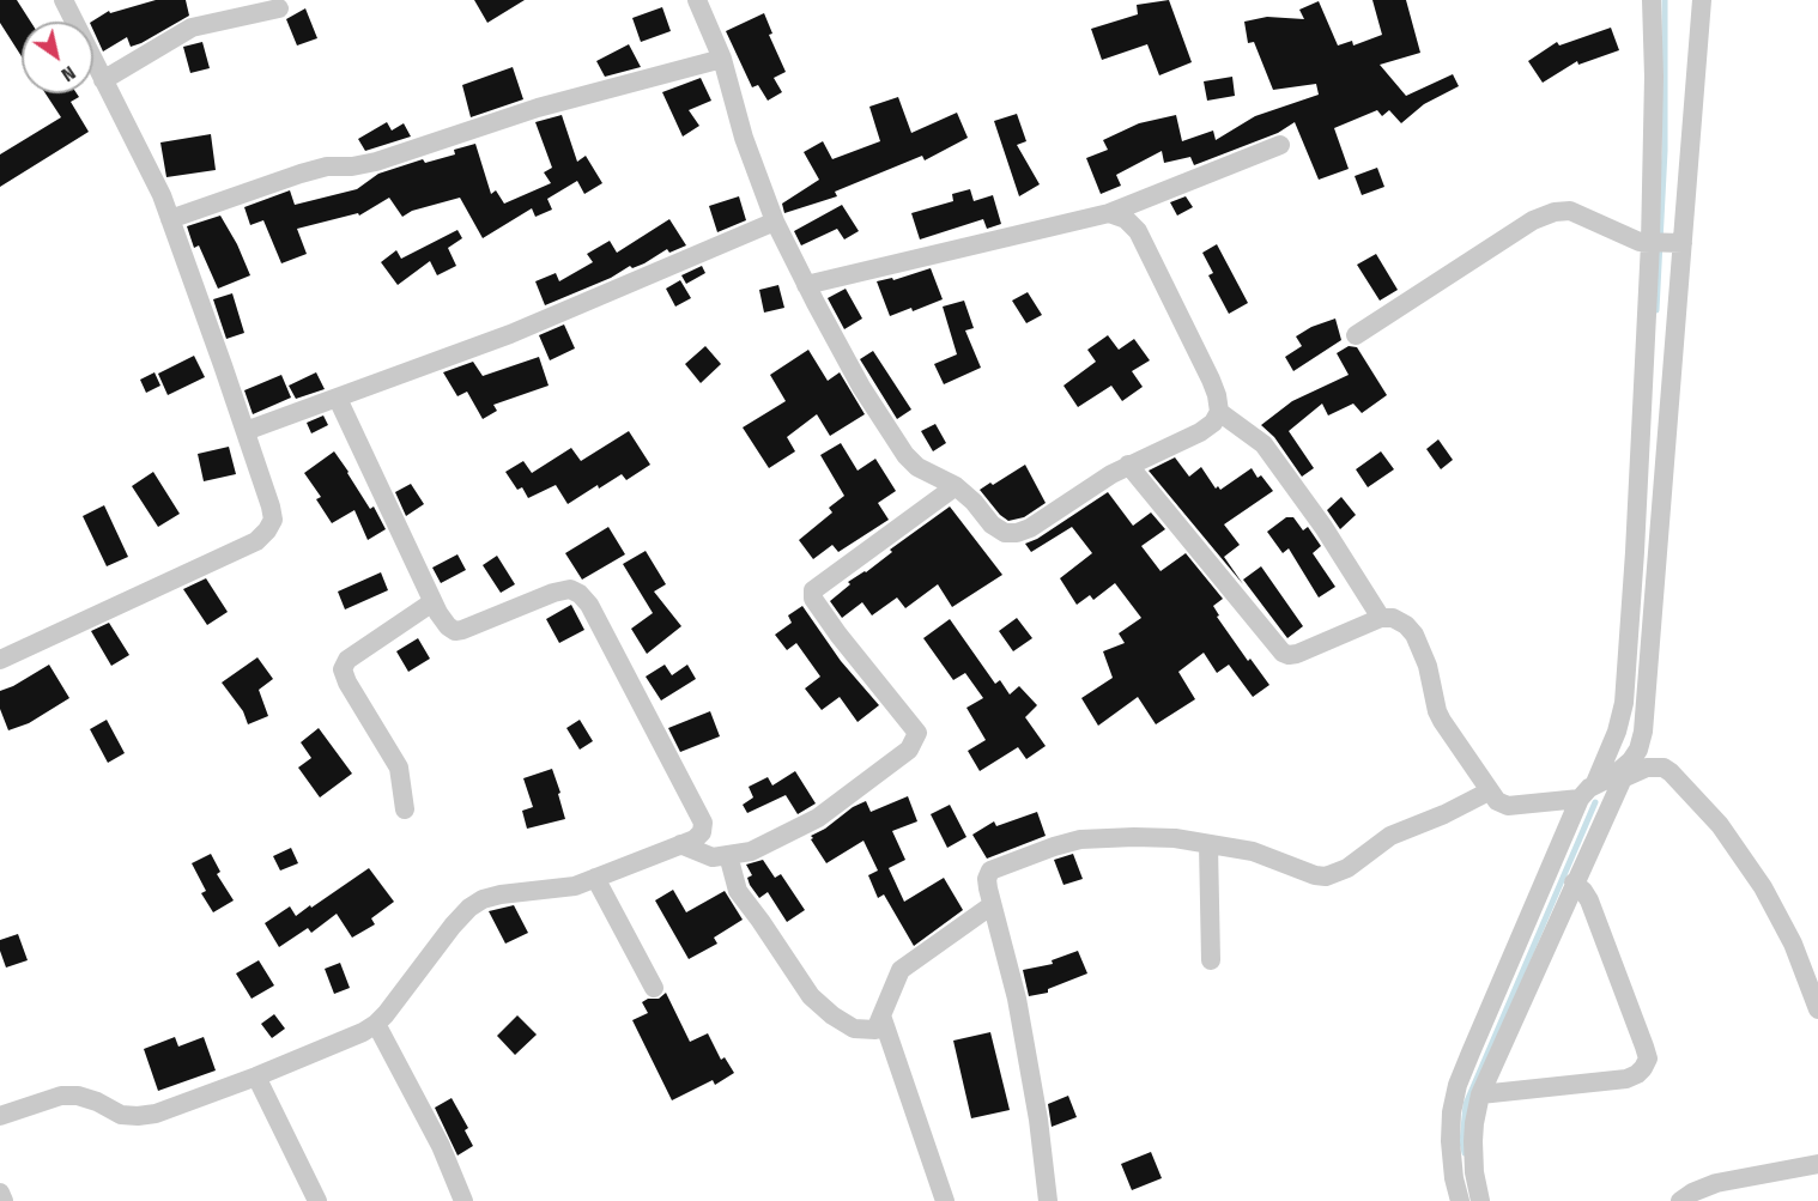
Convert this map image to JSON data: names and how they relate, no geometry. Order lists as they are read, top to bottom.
{
  "north": "bottom right"
}
